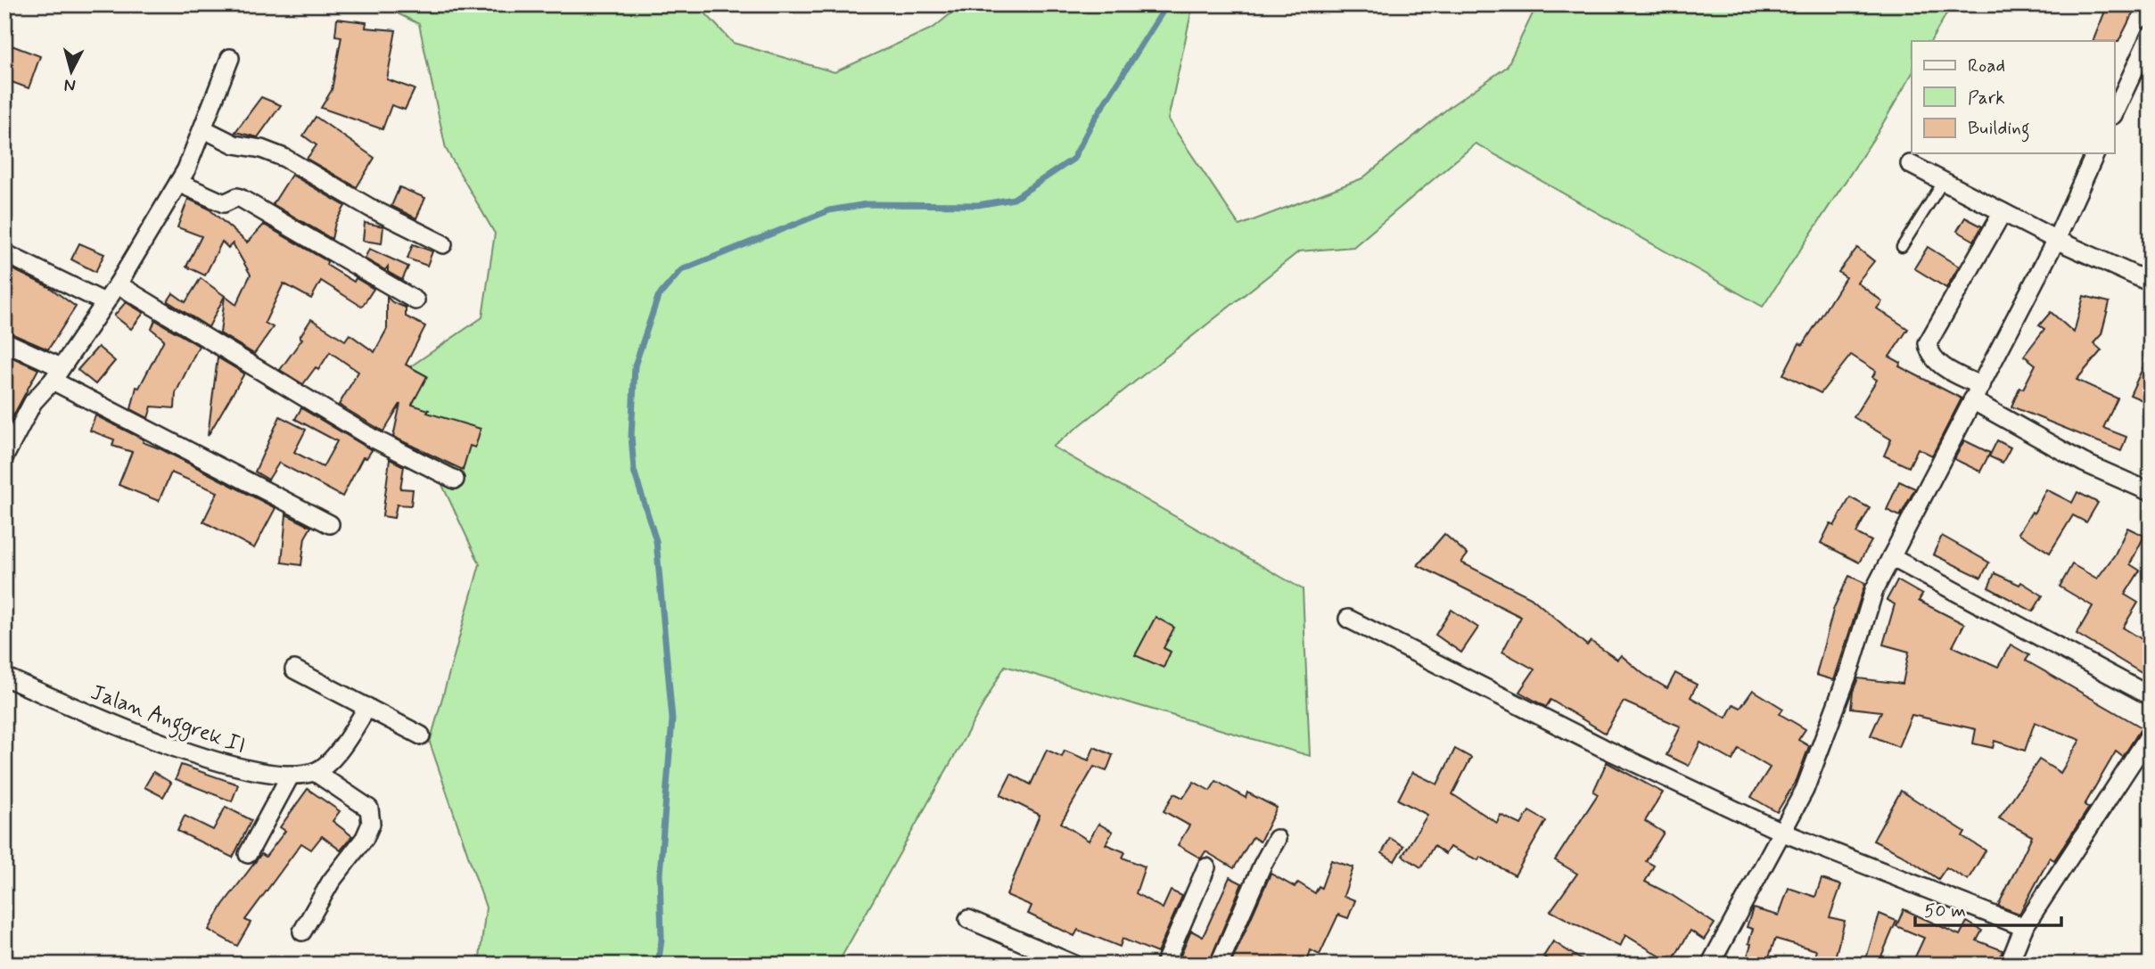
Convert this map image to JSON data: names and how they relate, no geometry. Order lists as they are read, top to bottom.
{
  "streets": {
    "street": ["Jalan Anggrek II"]
  },
  "legend": ["Road", "Park", "Building"],
  "scale_bar": "50 m",
  "north": "bottom"
}
